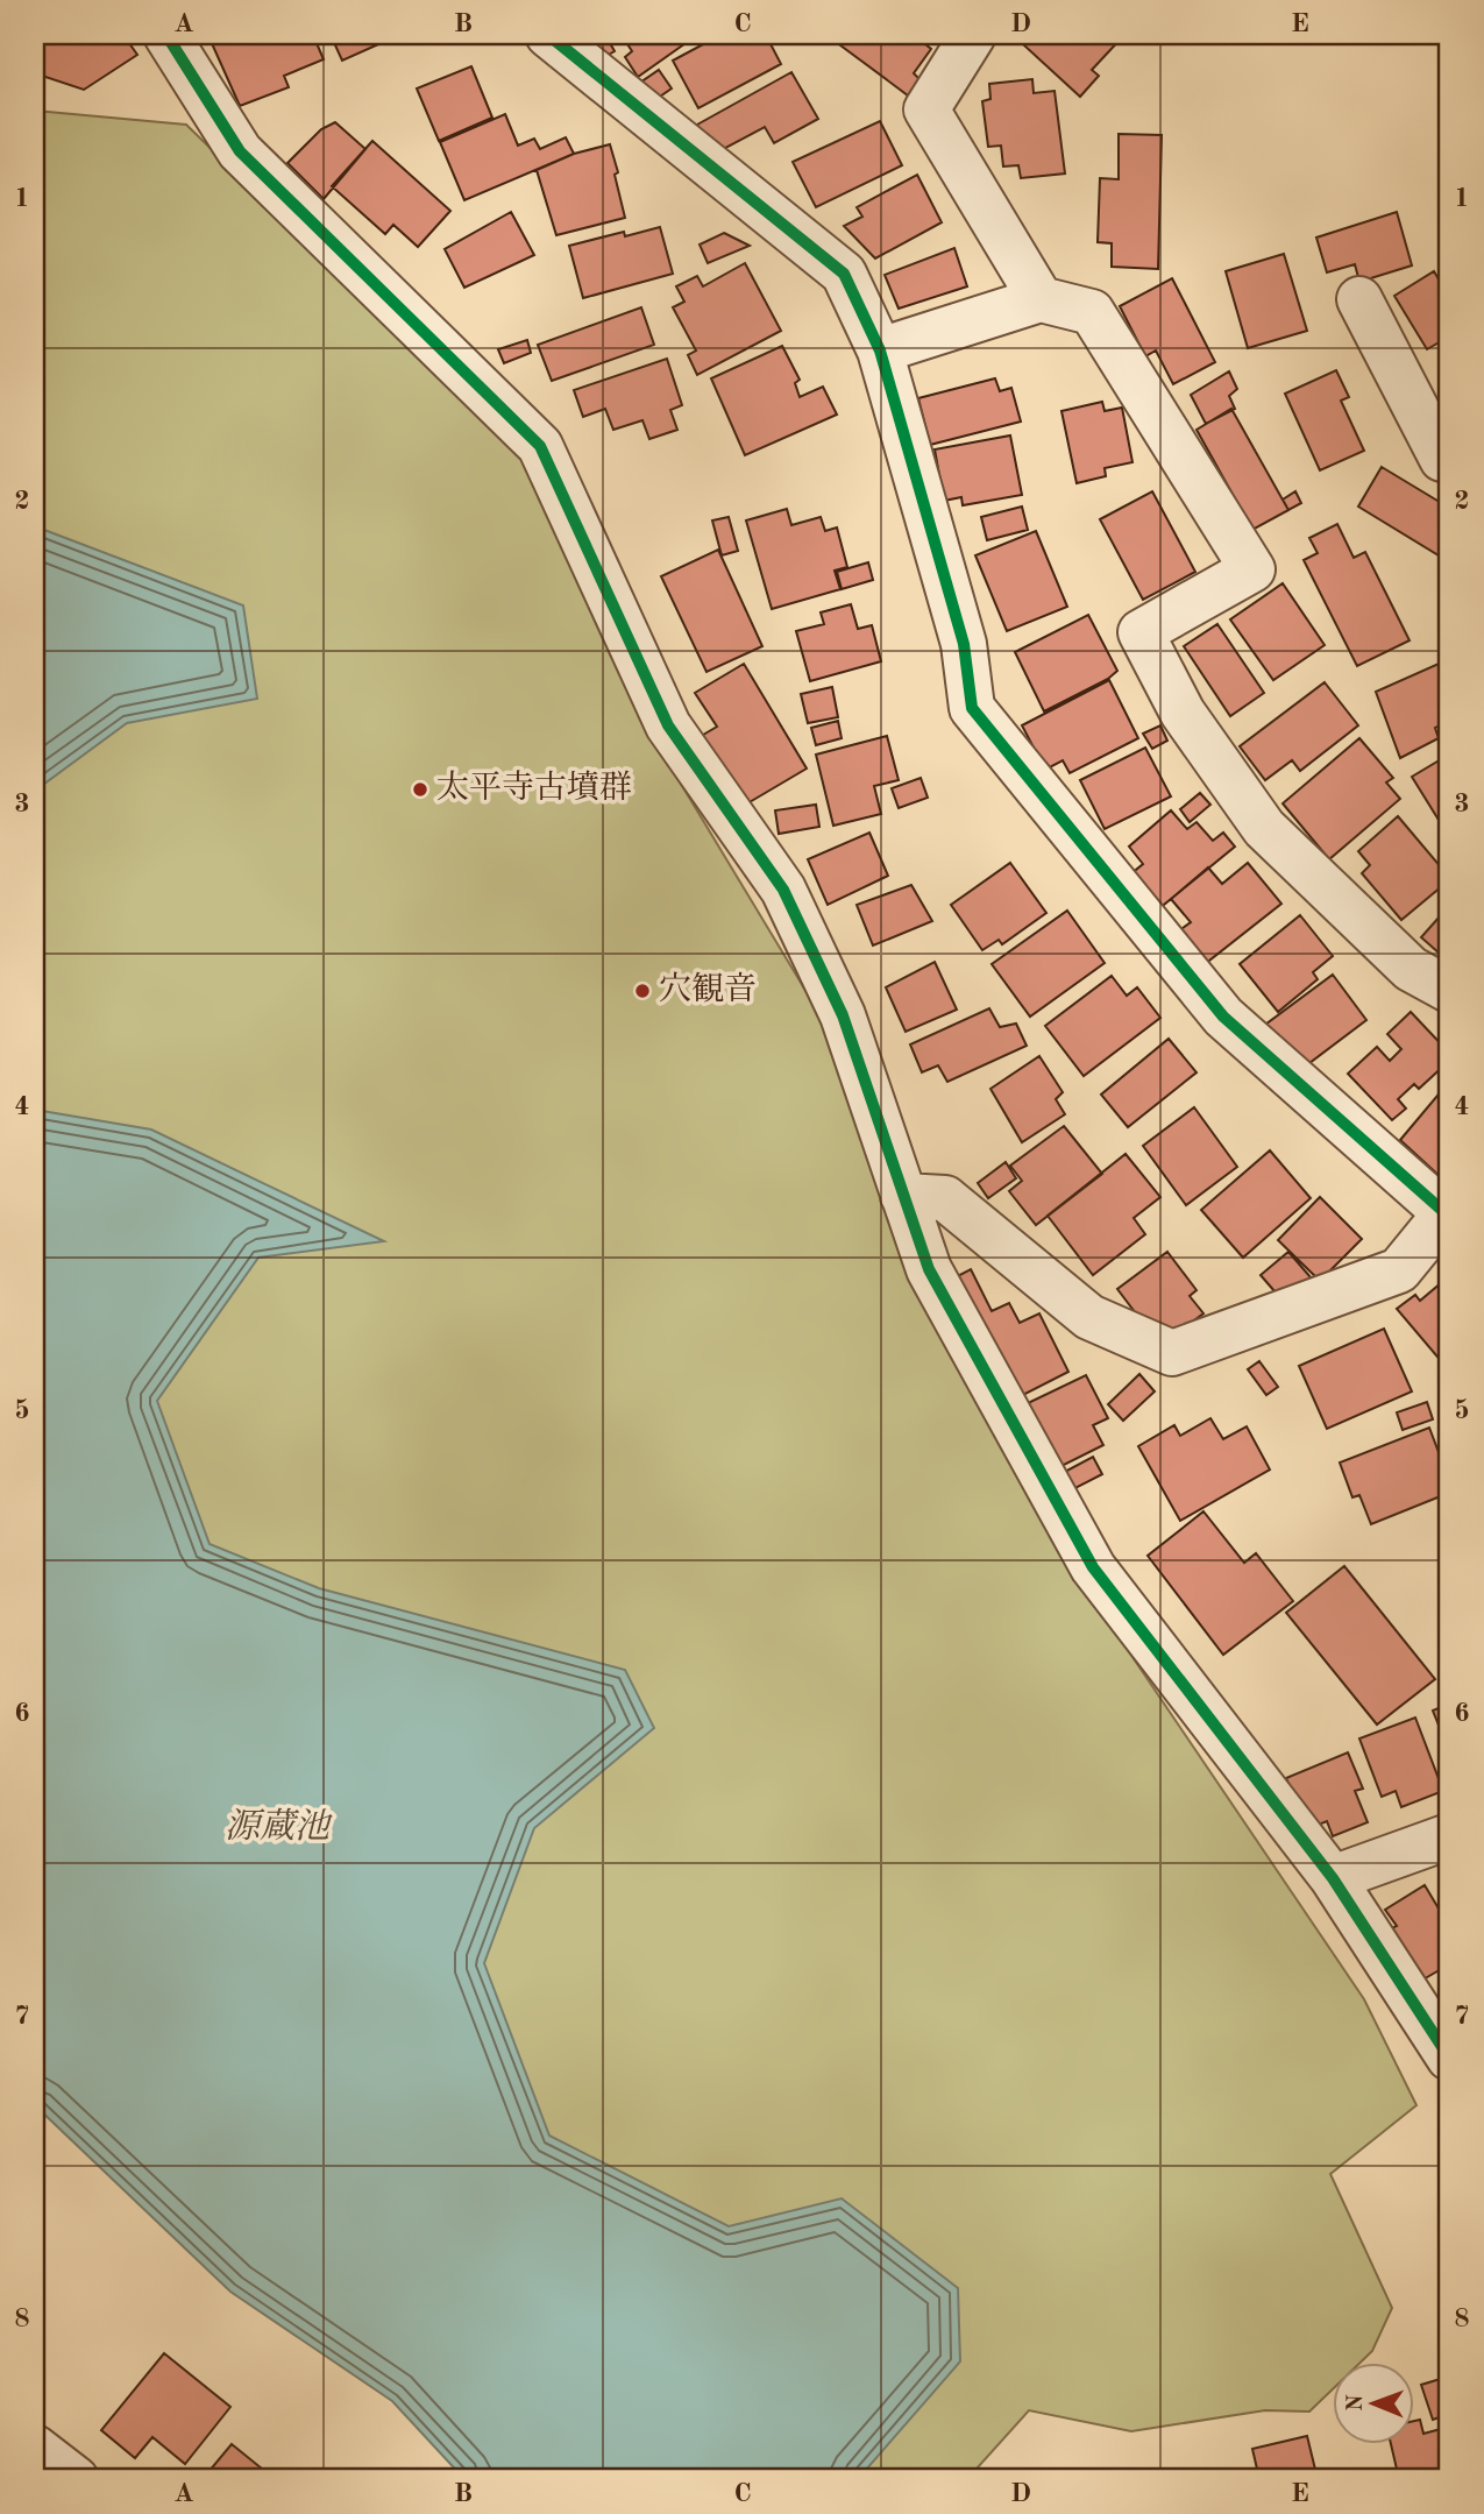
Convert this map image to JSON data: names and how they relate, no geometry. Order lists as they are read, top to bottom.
{
  "water": ["源蔵池"],
  "places": ["太平寺古墳群", "穴観音"],
  "north": "left",
  "grid": {
    "columns": [
      "A",
      "B",
      "C",
      "D",
      "E"
    ],
    "rows": [
      "1",
      "2",
      "3",
      "4",
      "5",
      "6",
      "7",
      "8"
    ]
  }
}
